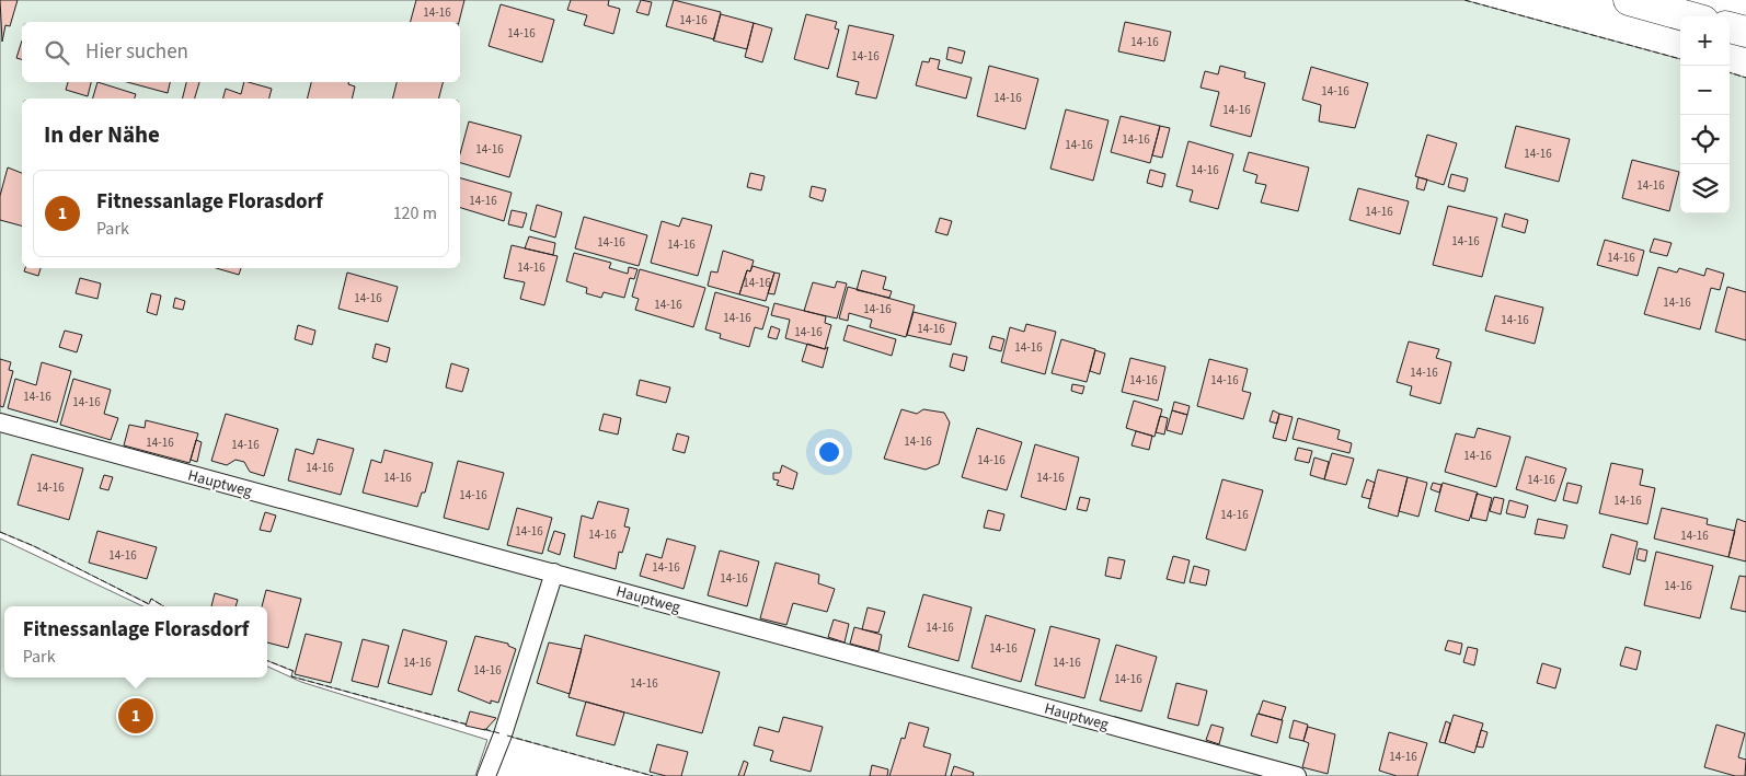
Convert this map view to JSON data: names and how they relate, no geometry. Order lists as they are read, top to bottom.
{
  "streets": {
    "lane": ["Hauptweg"]
  },
  "house_numbers": [
    "14-16",
    "14-16",
    "14-16",
    "14-16",
    "14-16",
    "14-16",
    "14-16",
    "14-16",
    "14-16",
    "14-16",
    "14-16",
    "14-16",
    "14-16",
    "14-16",
    "14-16",
    "14-16",
    "14-16",
    "14-16",
    "14-16",
    "14-16",
    "14-16",
    "14-16",
    "14-16",
    "14-16",
    "14-16",
    "14-16",
    "14-16",
    "14-16",
    "14-16",
    "14-16",
    "14-16",
    "14-16",
    "14-16",
    "14-16",
    "14-16",
    "14-16",
    "14-16",
    "14-16",
    "14-16",
    "14-16",
    "14-16",
    "14-16",
    "14-16",
    "14-16",
    "14-16",
    "14-16",
    "14-16",
    "14-16",
    "14-16",
    "14-16",
    "14-16",
    "14-16",
    "14-16",
    "14-16",
    "14-16",
    "14-16",
    "14-16",
    "14-16",
    "14-16",
    "14-16",
    "14-16",
    "14-16",
    "14-16",
    "14-16"
  ],
  "page": {
    "map_buttons": ["+", "−"],
    "search": "Hier suchen",
    "heading": "In der Nähe",
    "list": [
      {
        "mark": "1",
        "name": "Fitnessanlage Florasdorf",
        "note": "Park",
        "value": "120 m"
      }
    ],
    "popup": ["Fitnessanlage Florasdorf", "Park"],
    "pins": "1"
  }
}
